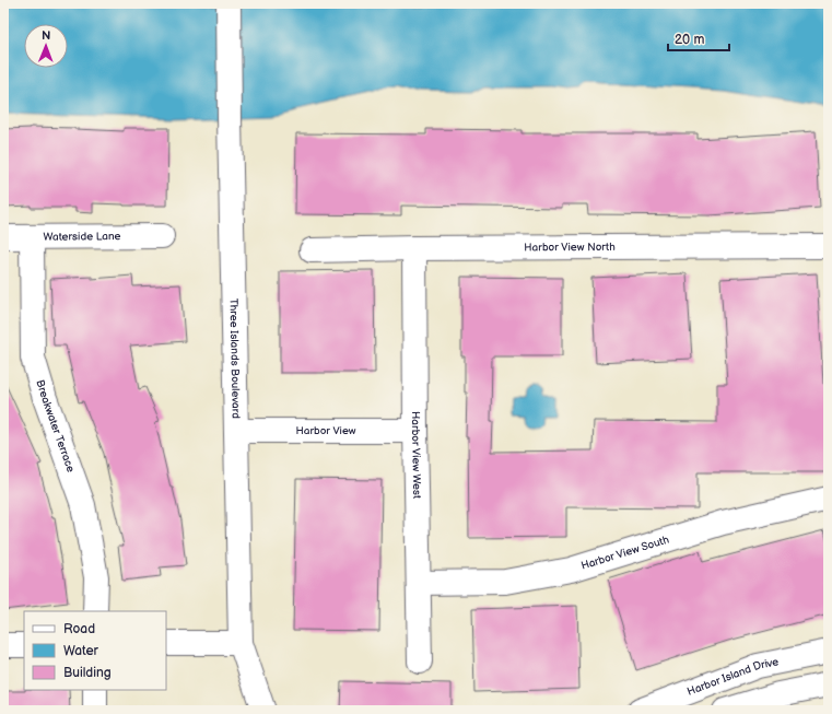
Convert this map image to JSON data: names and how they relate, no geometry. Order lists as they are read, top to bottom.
{
  "streets": {
    "street": [
      "Waterside Lane",
      "Harbor View North",
      "Three Islands Boulevard",
      "Breakwater Terrace",
      "Harbor View",
      "Harbor View West",
      "Harbor View South",
      "Harbor Island Drive"
    ]
  },
  "crossings": [
    ["Waterside Lane", "Breakwater Terrace"],
    ["Harbor View North", "Harbor View West"],
    ["Three Islands Boulevard", "Harbor View"],
    ["Harbor View", "Harbor View West"],
    ["Harbor View West", "Harbor View South"]
  ],
  "legend": ["Road", "Water", "Building"],
  "scale_bar": "20 m",
  "north": "top"
}
